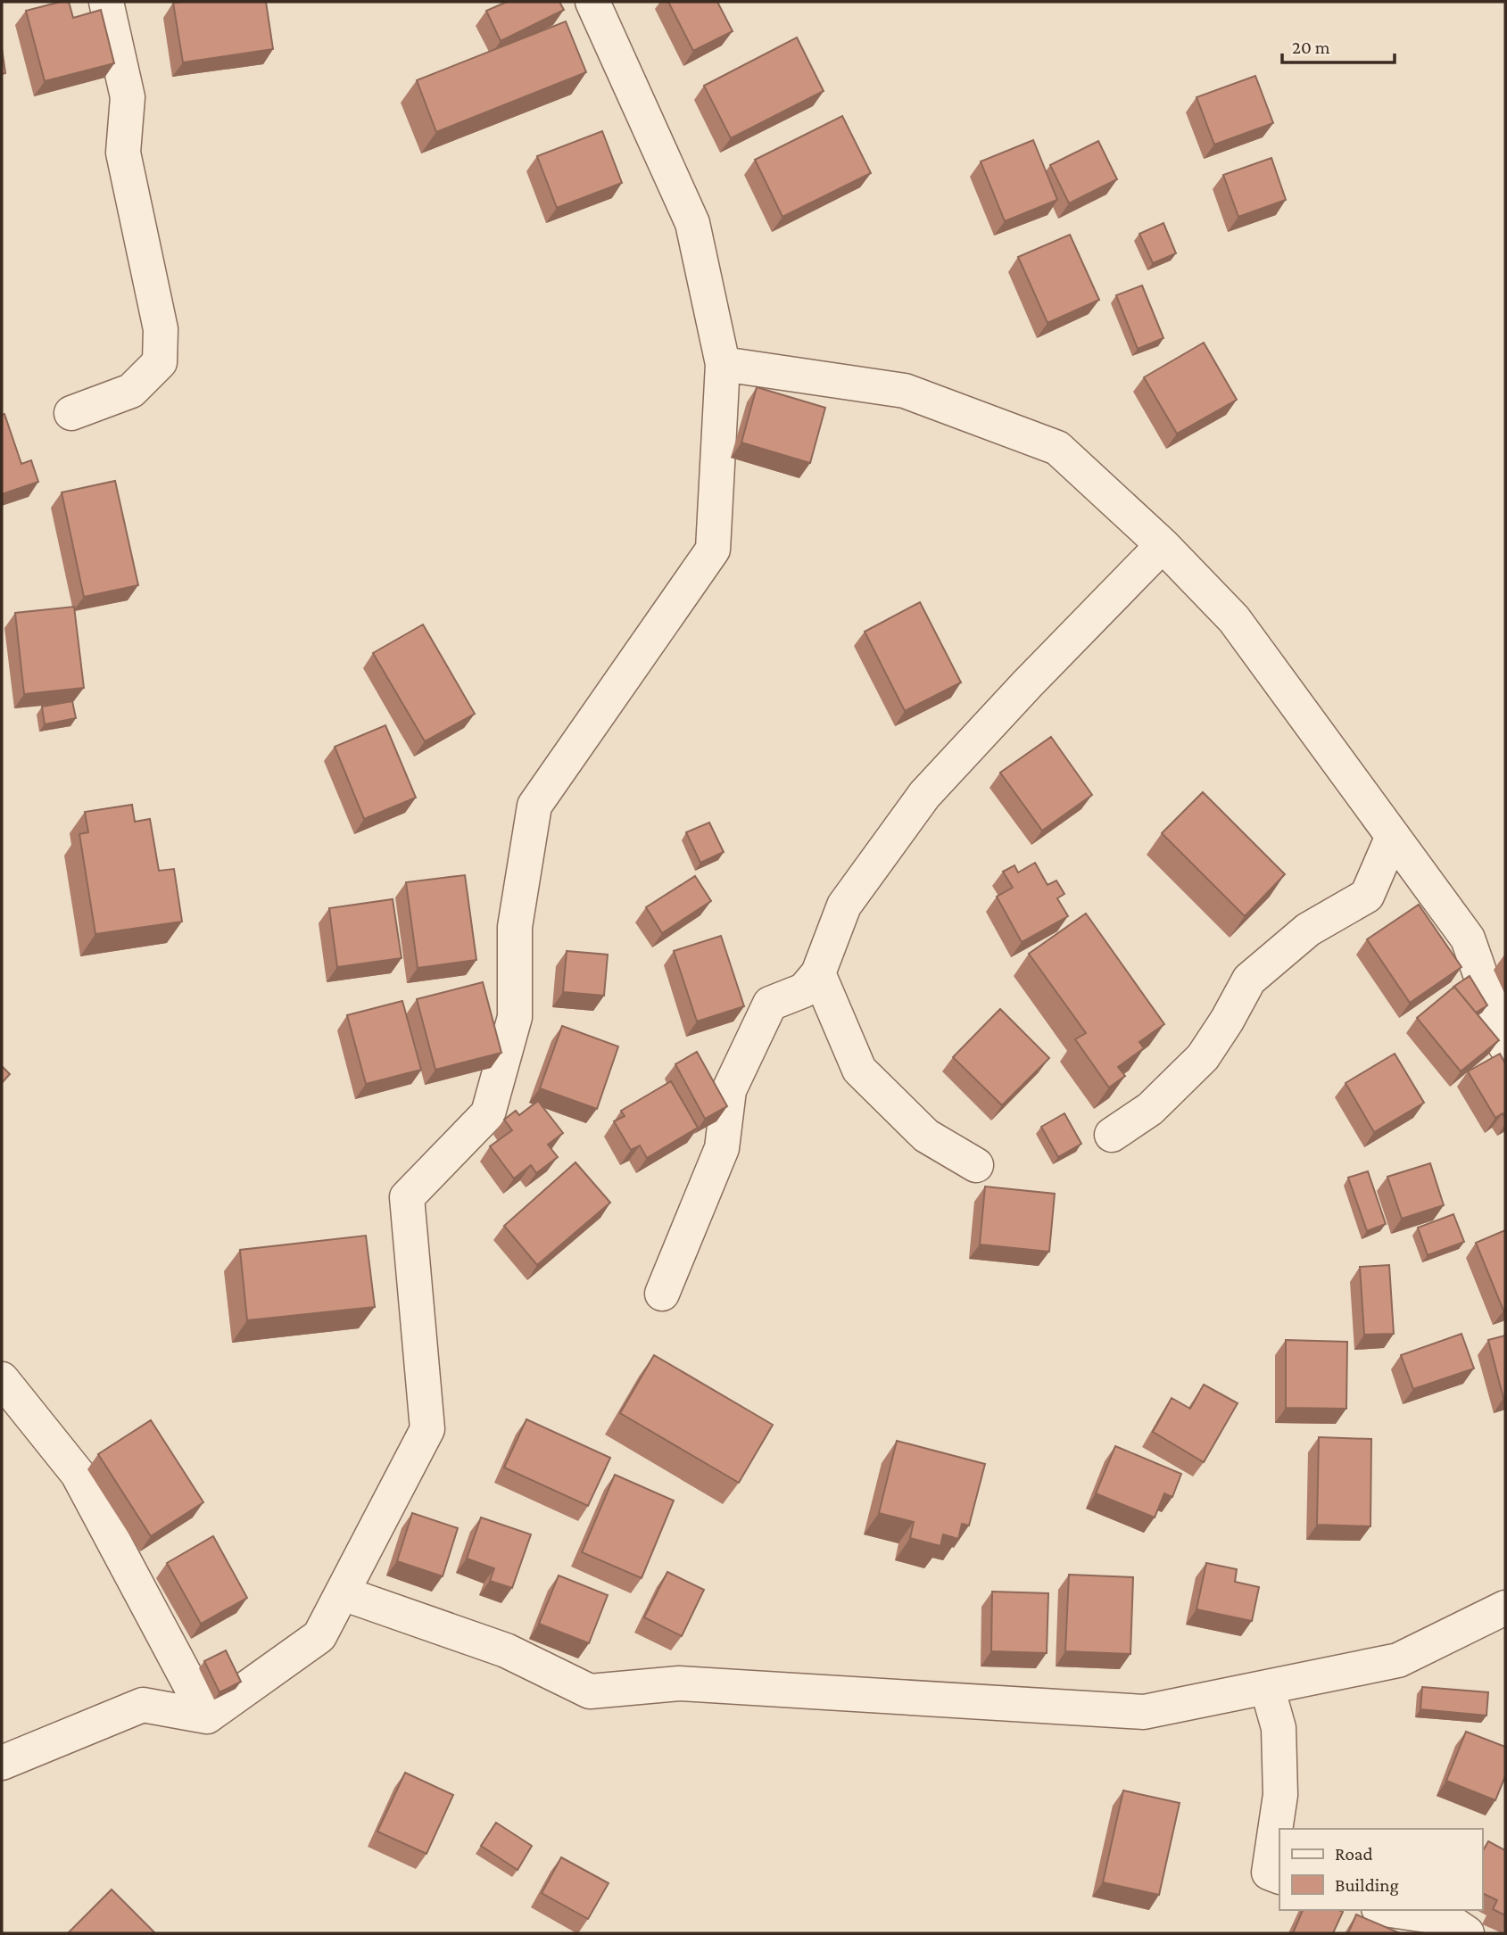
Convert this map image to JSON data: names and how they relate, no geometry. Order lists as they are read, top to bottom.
{
  "legend": ["Road", "Building"],
  "scale_bar": "20 m"
}
